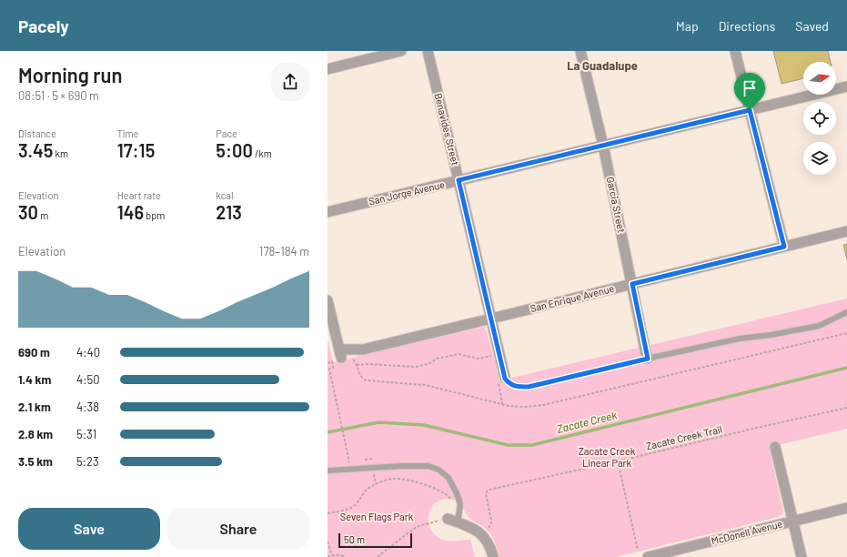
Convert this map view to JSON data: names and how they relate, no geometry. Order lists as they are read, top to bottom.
{
  "streets": {
    "street": [
      "Benavides Street",
      "San Jorge Avenue",
      "Garcia Street",
      "San Enrique Avenue",
      "McDonell Avenue"
    ],
    "path": ["Zacate Creek Trail"]
  },
  "crossings": [
    ["Benavides Street", "San Jorge Avenue"],
    ["Benavides Street", "San Enrique Avenue"],
    ["San Jorge Avenue", "Garcia Street"],
    ["Garcia Street", "San Enrique Avenue"]
  ],
  "districts": ["La Guadalupe"],
  "water": ["Zacate Creek"],
  "parks": ["Zacate Creek Linear Park", "Seven Flags Park"],
  "scale_bar": "50 m",
  "north": "right",
  "page": {
    "header": "Pacely",
    "nav": ["Map", "Directions", "Saved"],
    "heading": ["Morning run", "08:51 · 5 × 690 m"],
    "stats": [
      ["Distance", "3.45 km"],
      ["Time", "17:15"],
      ["Pace", "5:00 /km"],
      ["Elevation", "30 m"],
      ["Heart rate", "146 bpm"],
      ["kcal", "213"]
    ],
    "chart": ["Elevation", "178–184 m"],
    "list": [
      {
        "name": "690 m",
        "note": "4:40"
      },
      {
        "name": "1.4 km",
        "note": "4:50"
      },
      {
        "name": "2.1 km",
        "note": "4:38"
      },
      {
        "name": "2.8 km",
        "note": "5:31"
      },
      {
        "name": "3.5 km",
        "note": "5:23"
      }
    ],
    "buttons": ["Save", "Share"],
    "scale": "50 m"
  }
}
